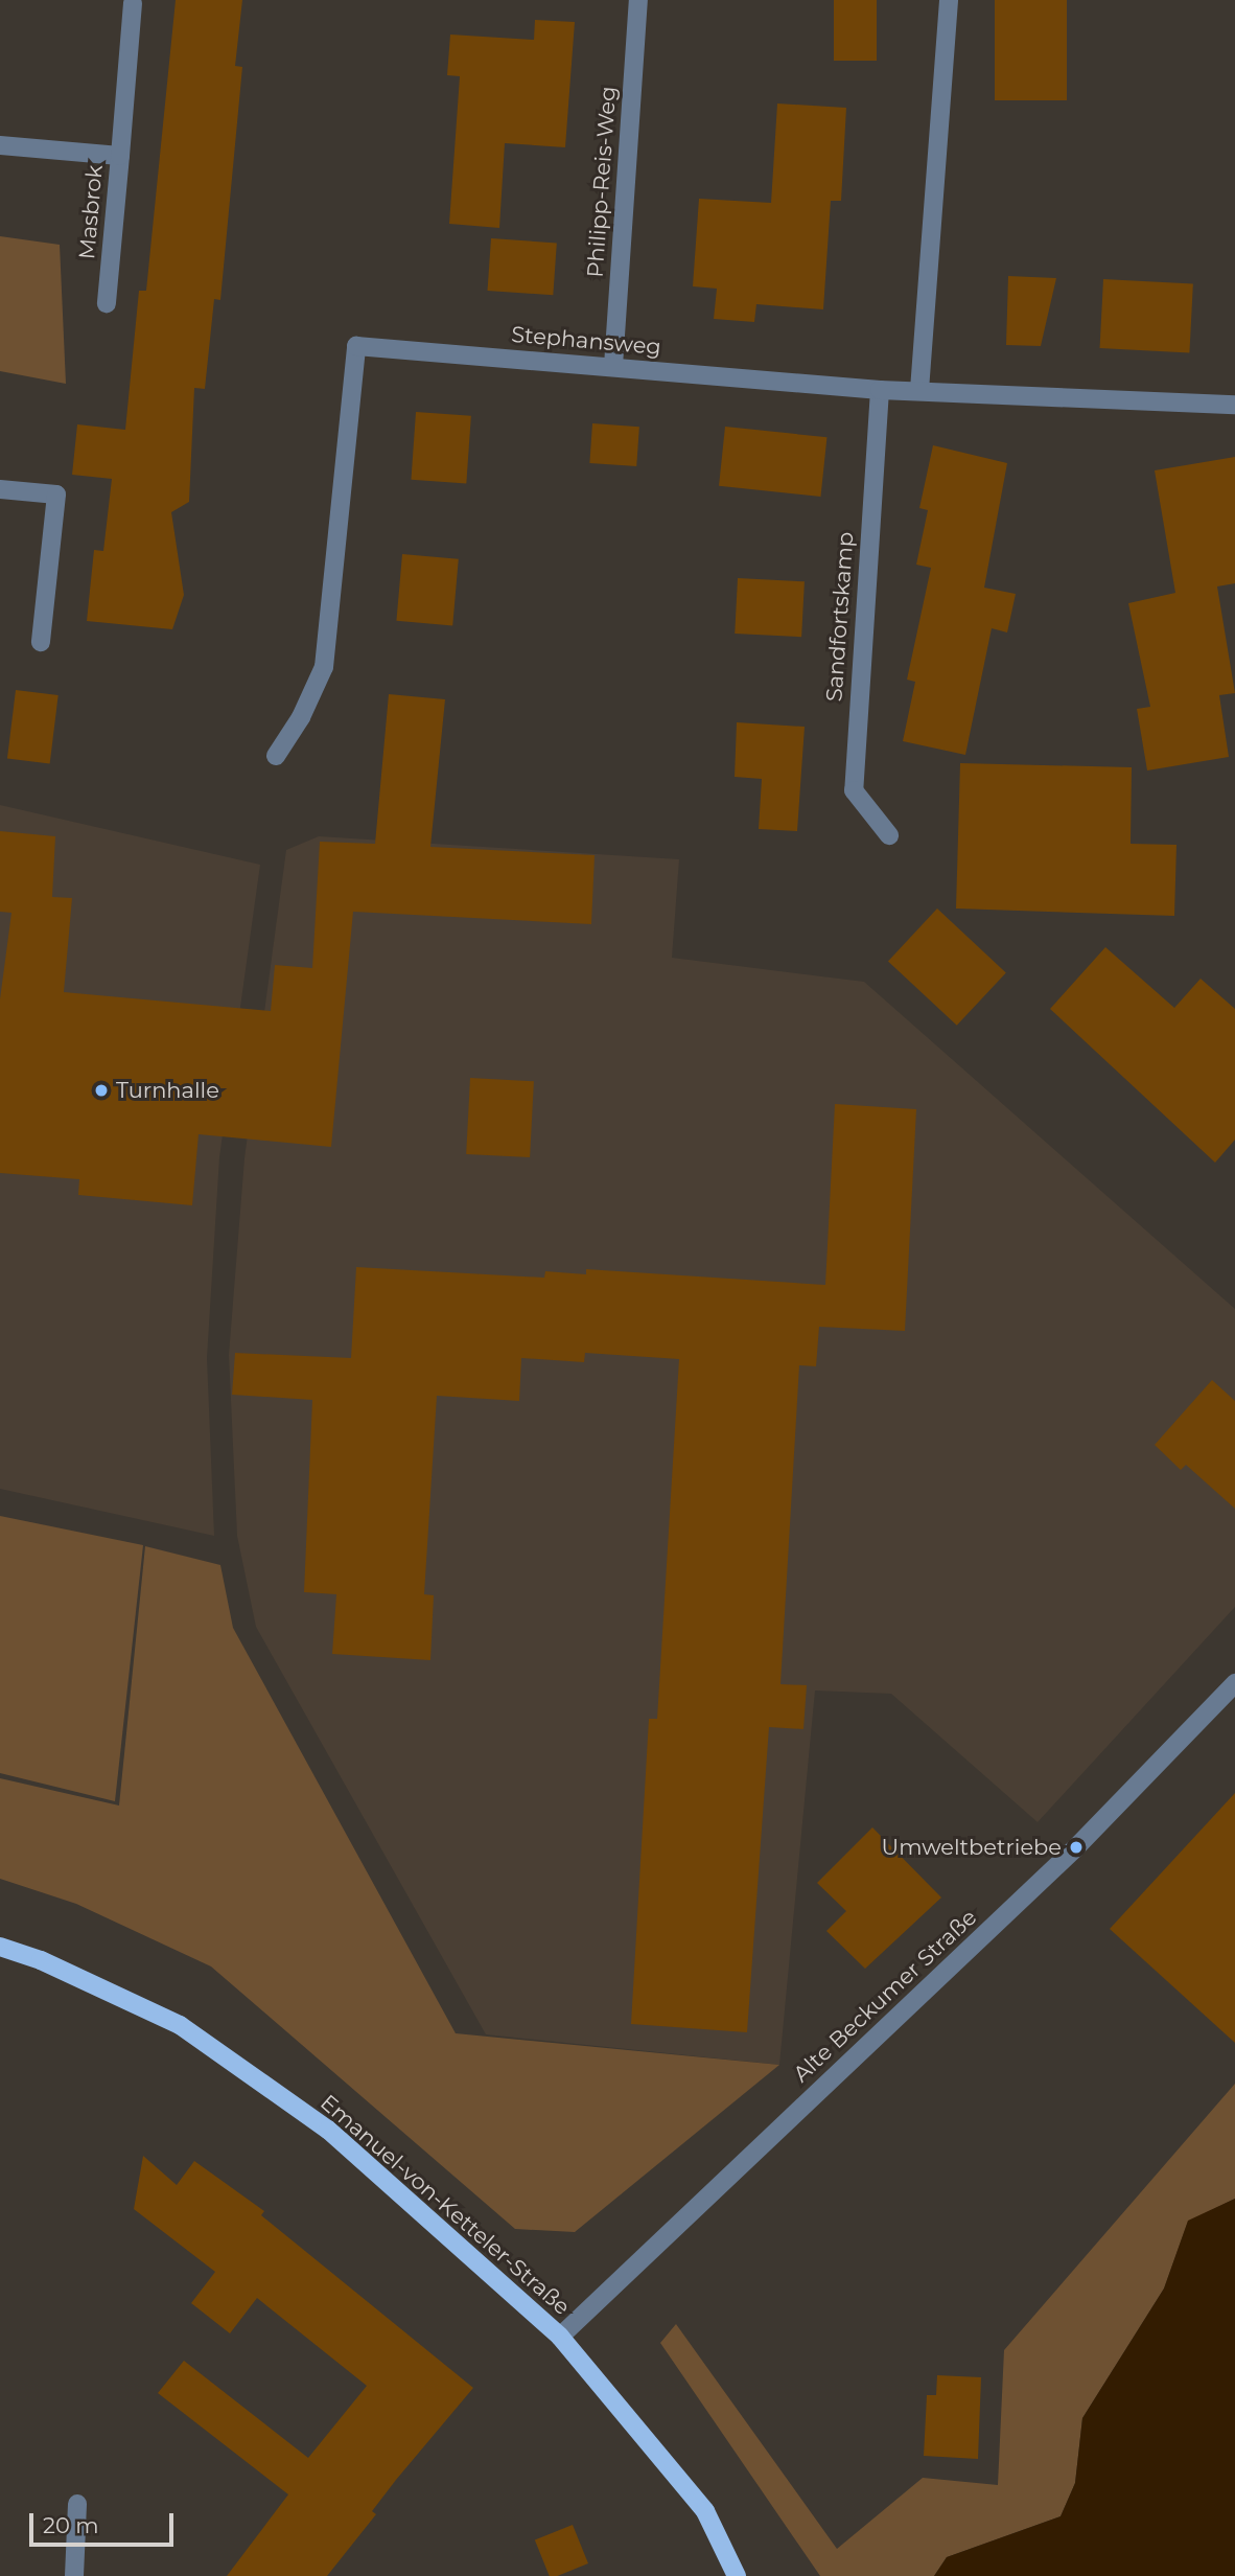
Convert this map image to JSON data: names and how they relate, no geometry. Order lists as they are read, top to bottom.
{
  "streets": {
    "main road": ["Emanuel-von-Ketteler-Straße"],
    "street": [
      "Philipp-Reis-Weg",
      "Masbrok",
      "Stephansweg",
      "Sandfortskamp",
      "Alte Beckumer Straße"
    ]
  },
  "crossings": [
    ["Philipp-Reis-Weg", "Stephansweg"],
    ["Stephansweg", "Sandfortskamp"],
    ["Alte Beckumer Straße", "Emanuel-von-Ketteler-Straße"]
  ],
  "places": ["Turnhalle", "Umweltbetriebe"],
  "scale_bar": "20 m"
}
